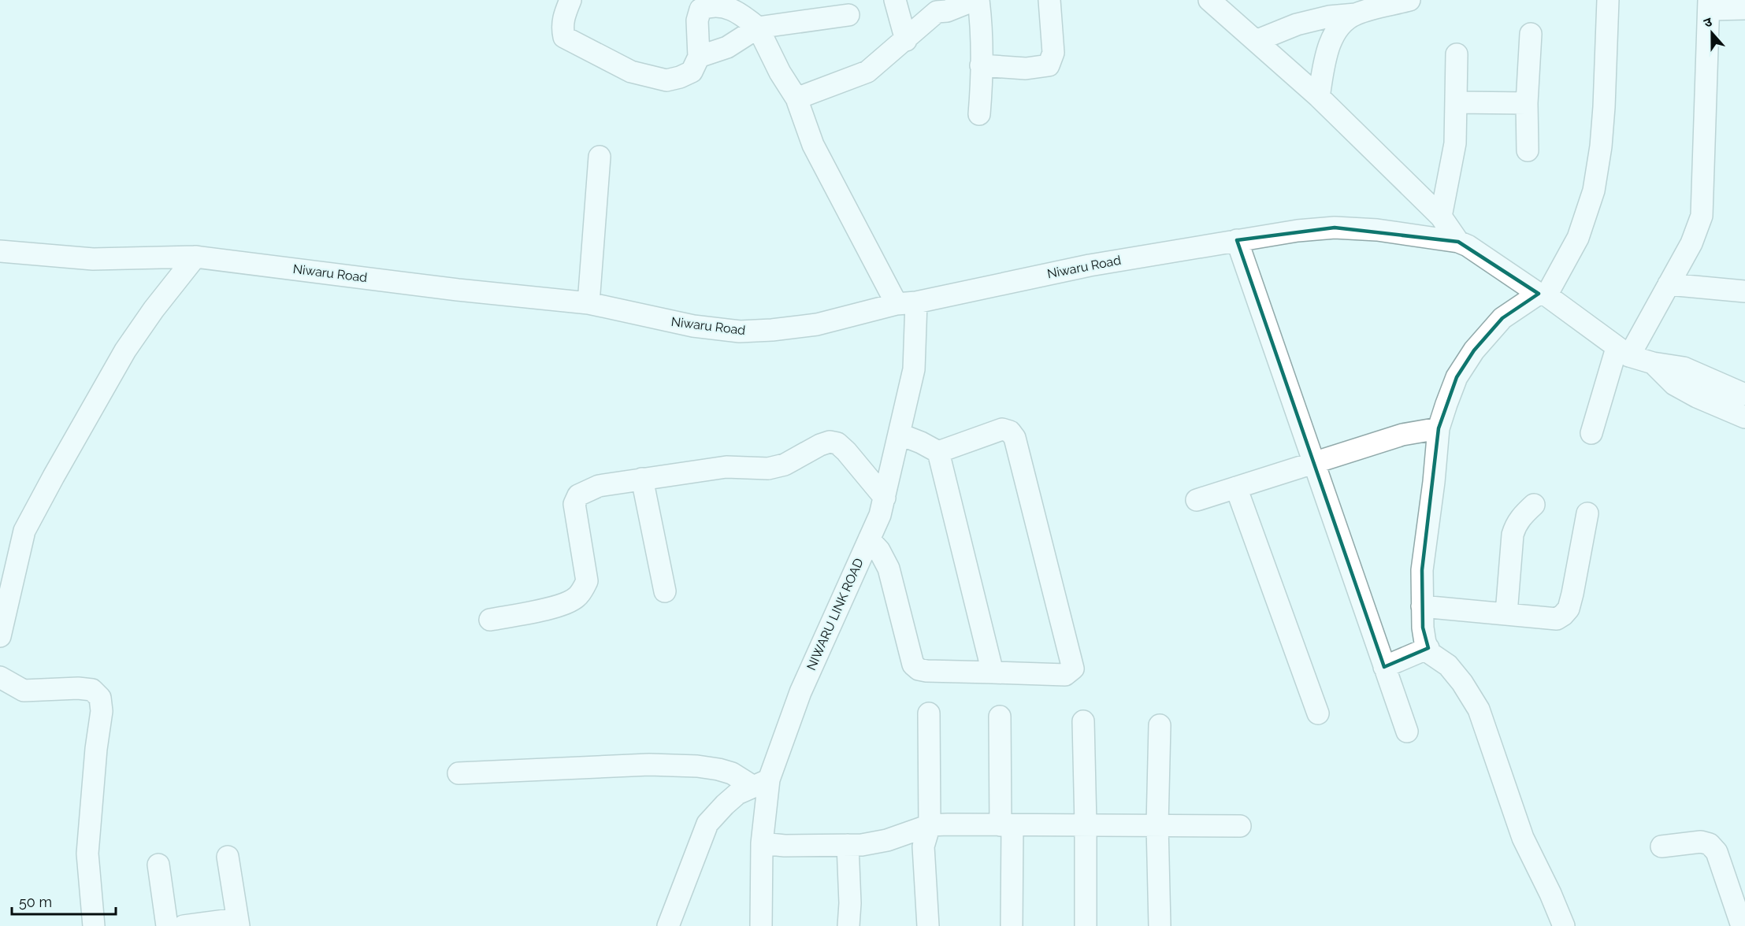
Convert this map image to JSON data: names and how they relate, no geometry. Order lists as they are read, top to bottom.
{
  "streets": {
    "street": ["Niwaru Road", "NIWARU LINK ROAD"]
  },
  "crossings": [
    ["Niwaru Road", "NIWARU LINK ROAD"]
  ],
  "scale_bar": "50 m",
  "north": "top"
}
